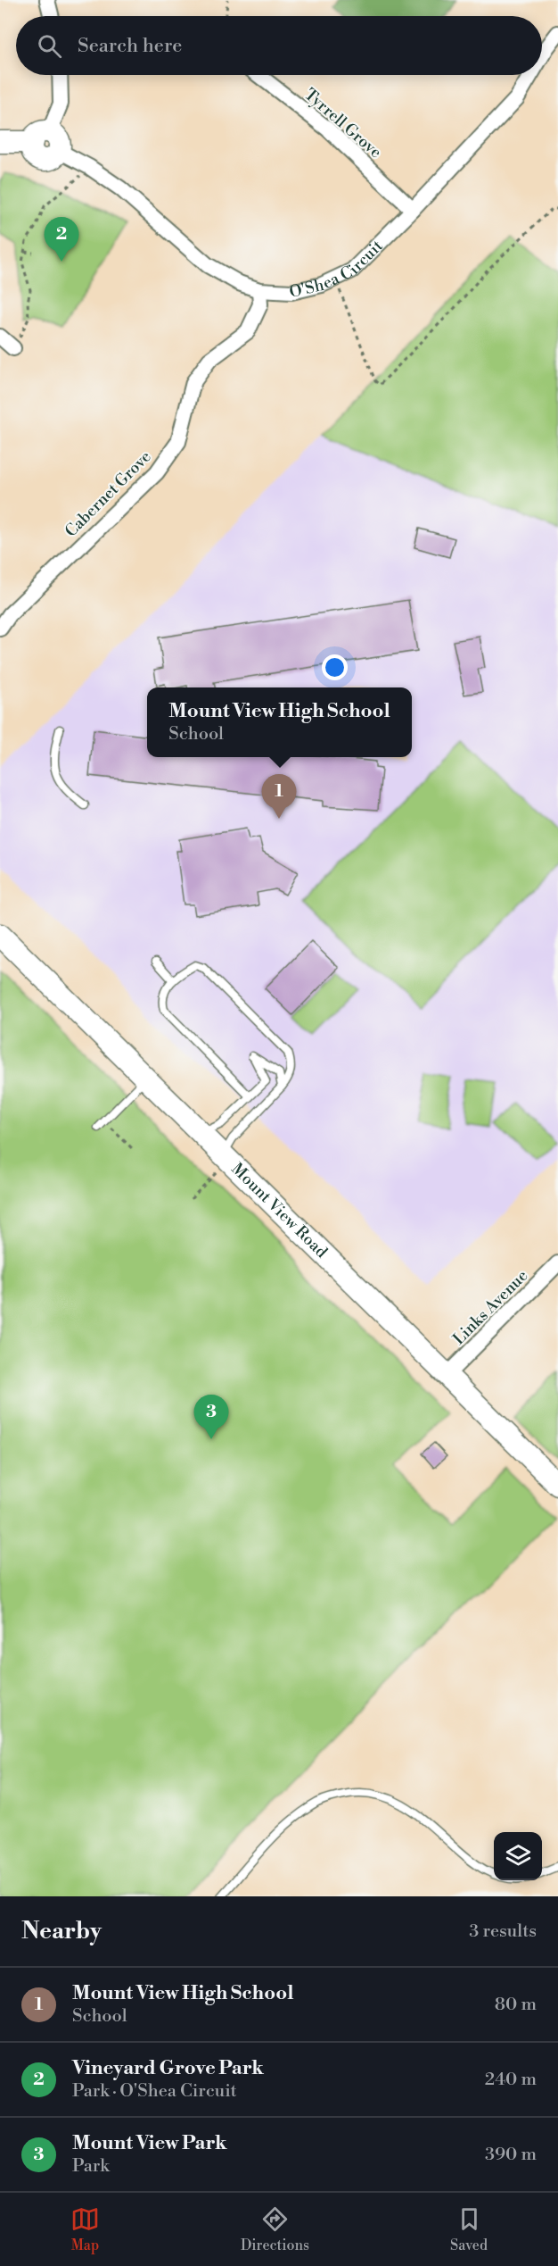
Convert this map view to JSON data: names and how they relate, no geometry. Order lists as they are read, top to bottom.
{
  "streets": {
    "main road": ["O'Shea Circuit", "Mount View Road"],
    "street": ["Tyrrell Grove", "Cabernet Grove", "Links Avenue"]
  },
  "crossings": [
    ["Tyrrell Grove", "O'Shea Circuit"],
    ["O'Shea Circuit", "Cabernet Grove"],
    ["Mount View Road", "Links Avenue"]
  ],
  "page": {
    "search": "Search here",
    "pins": ["2", "1", "3"],
    "popup": ["Mount View High School", "School"],
    "heading": ["Nearby", "3 results"],
    "list": [
      {
        "mark": "1",
        "name": "Mount View High School",
        "note": "School",
        "value": "80 m"
      },
      {
        "mark": "2",
        "name": "Vineyard Grove Park",
        "note": "Park · O'Shea Circuit",
        "value": "240 m"
      },
      {
        "mark": "3",
        "name": "Mount View Park",
        "note": "Park",
        "value": "390 m"
      }
    ],
    "nav": ["Map", "Directions", "Saved"]
  }
}
